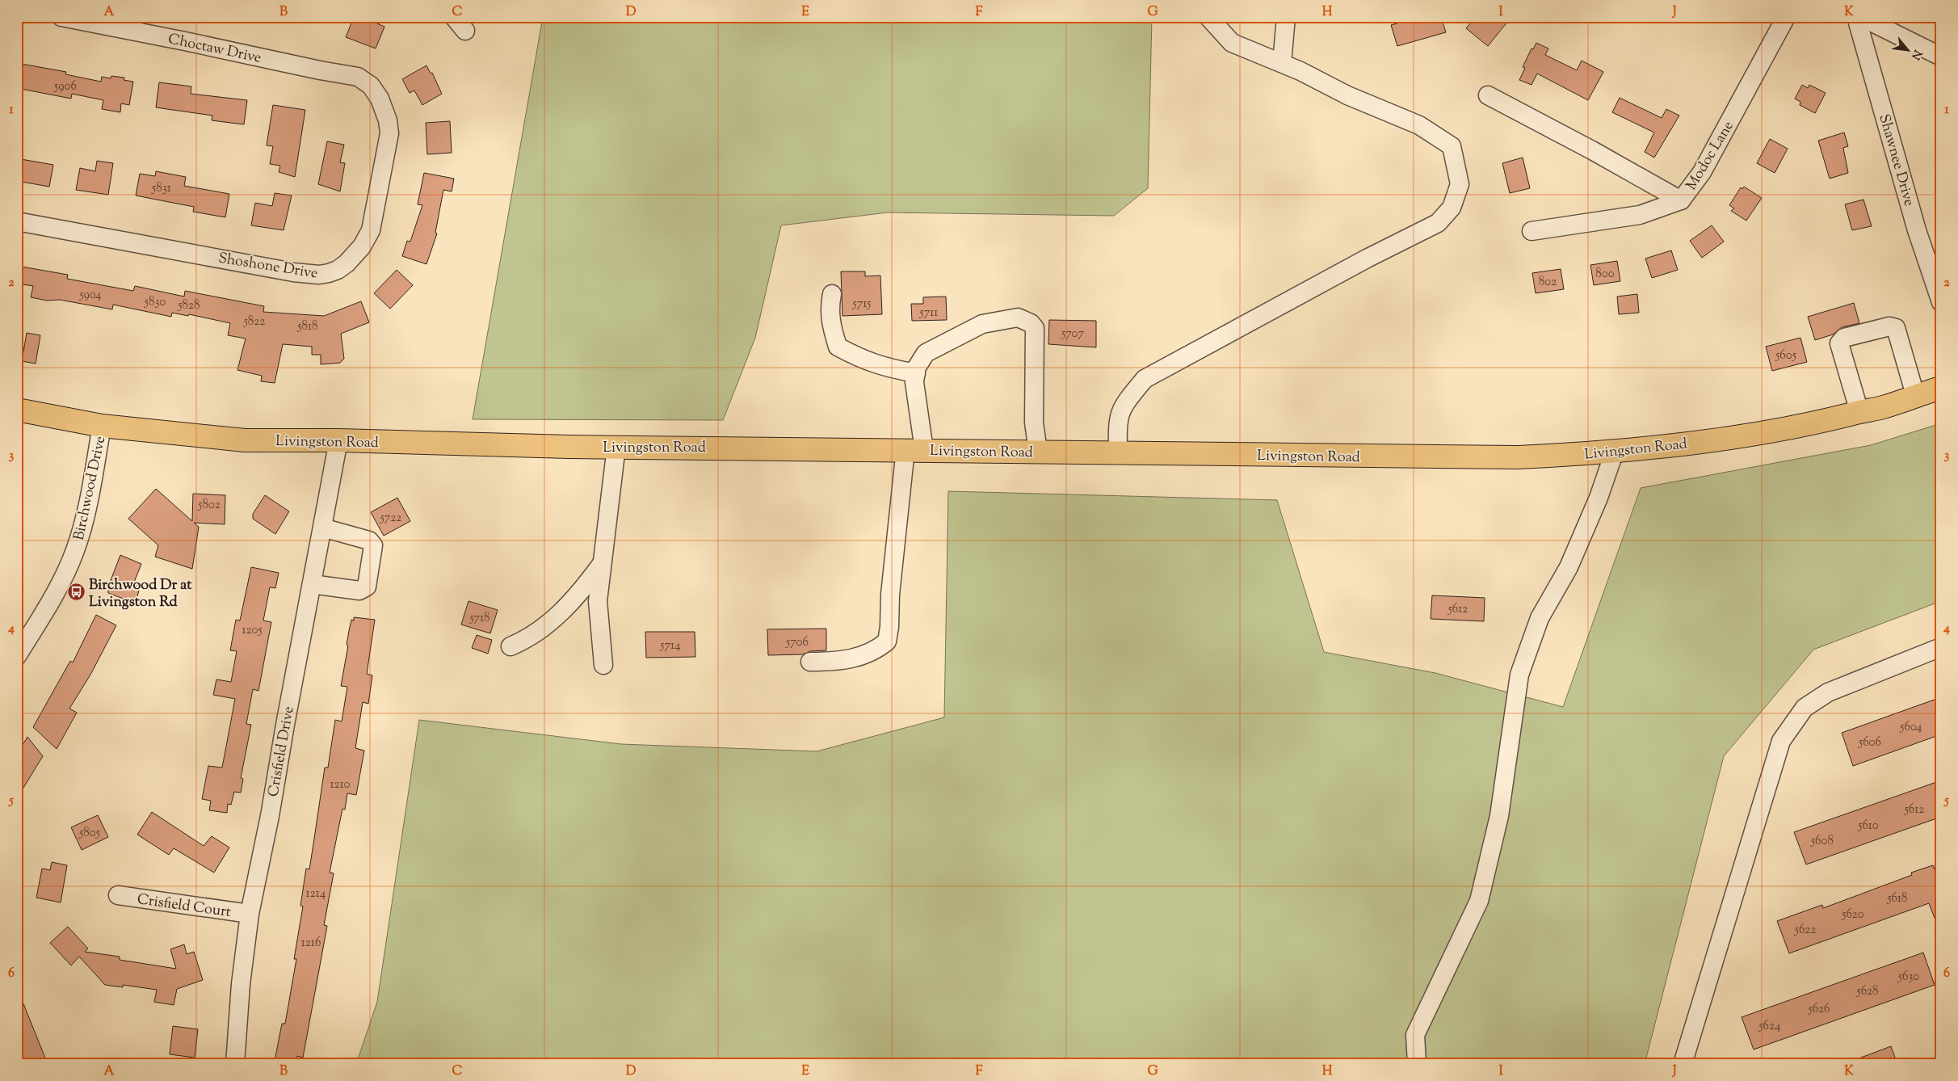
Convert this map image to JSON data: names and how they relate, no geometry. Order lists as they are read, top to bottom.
{
  "streets": {
    "main road": ["Livingston Road"],
    "street": [
      "Choctaw Drive",
      "Modoc Lane",
      "Shawnee Drive",
      "Shoshone Drive",
      "Birchwood Drive",
      "Crisfield Drive",
      "Crisfield Court"
    ]
  },
  "crossings": [
    ["Choctaw Drive", "Shoshone Drive"],
    ["Livingston Road", "Birchwood Drive"],
    ["Livingston Road", "Crisfield Drive"],
    ["Crisfield Drive", "Crisfield Court"]
  ],
  "places": {
    "bus stop": ["Birchwood Dr at Livingston Rd"]
  },
  "house_numbers": [
    "5906",
    "5831",
    "800",
    "802",
    "5904",
    "5830",
    "5715",
    "5828",
    "5711",
    "5822",
    "5818",
    "5707",
    "5605",
    "5802",
    "5722",
    "5612",
    "5718",
    "1205",
    "5706",
    "5714",
    "5604",
    "5606",
    "1210",
    "5612",
    "5610",
    "5805",
    "5608",
    "1214",
    "5618",
    "5620",
    "5622",
    "1216",
    "5630",
    "5628",
    "5626",
    "5624"
  ],
  "north": "bottom right",
  "grid": {
    "columns": [
      "A",
      "B",
      "C",
      "D",
      "E",
      "F",
      "G",
      "H",
      "I",
      "J",
      "K"
    ],
    "rows": [
      "1",
      "2",
      "3",
      "4",
      "5",
      "6"
    ]
  }
}
